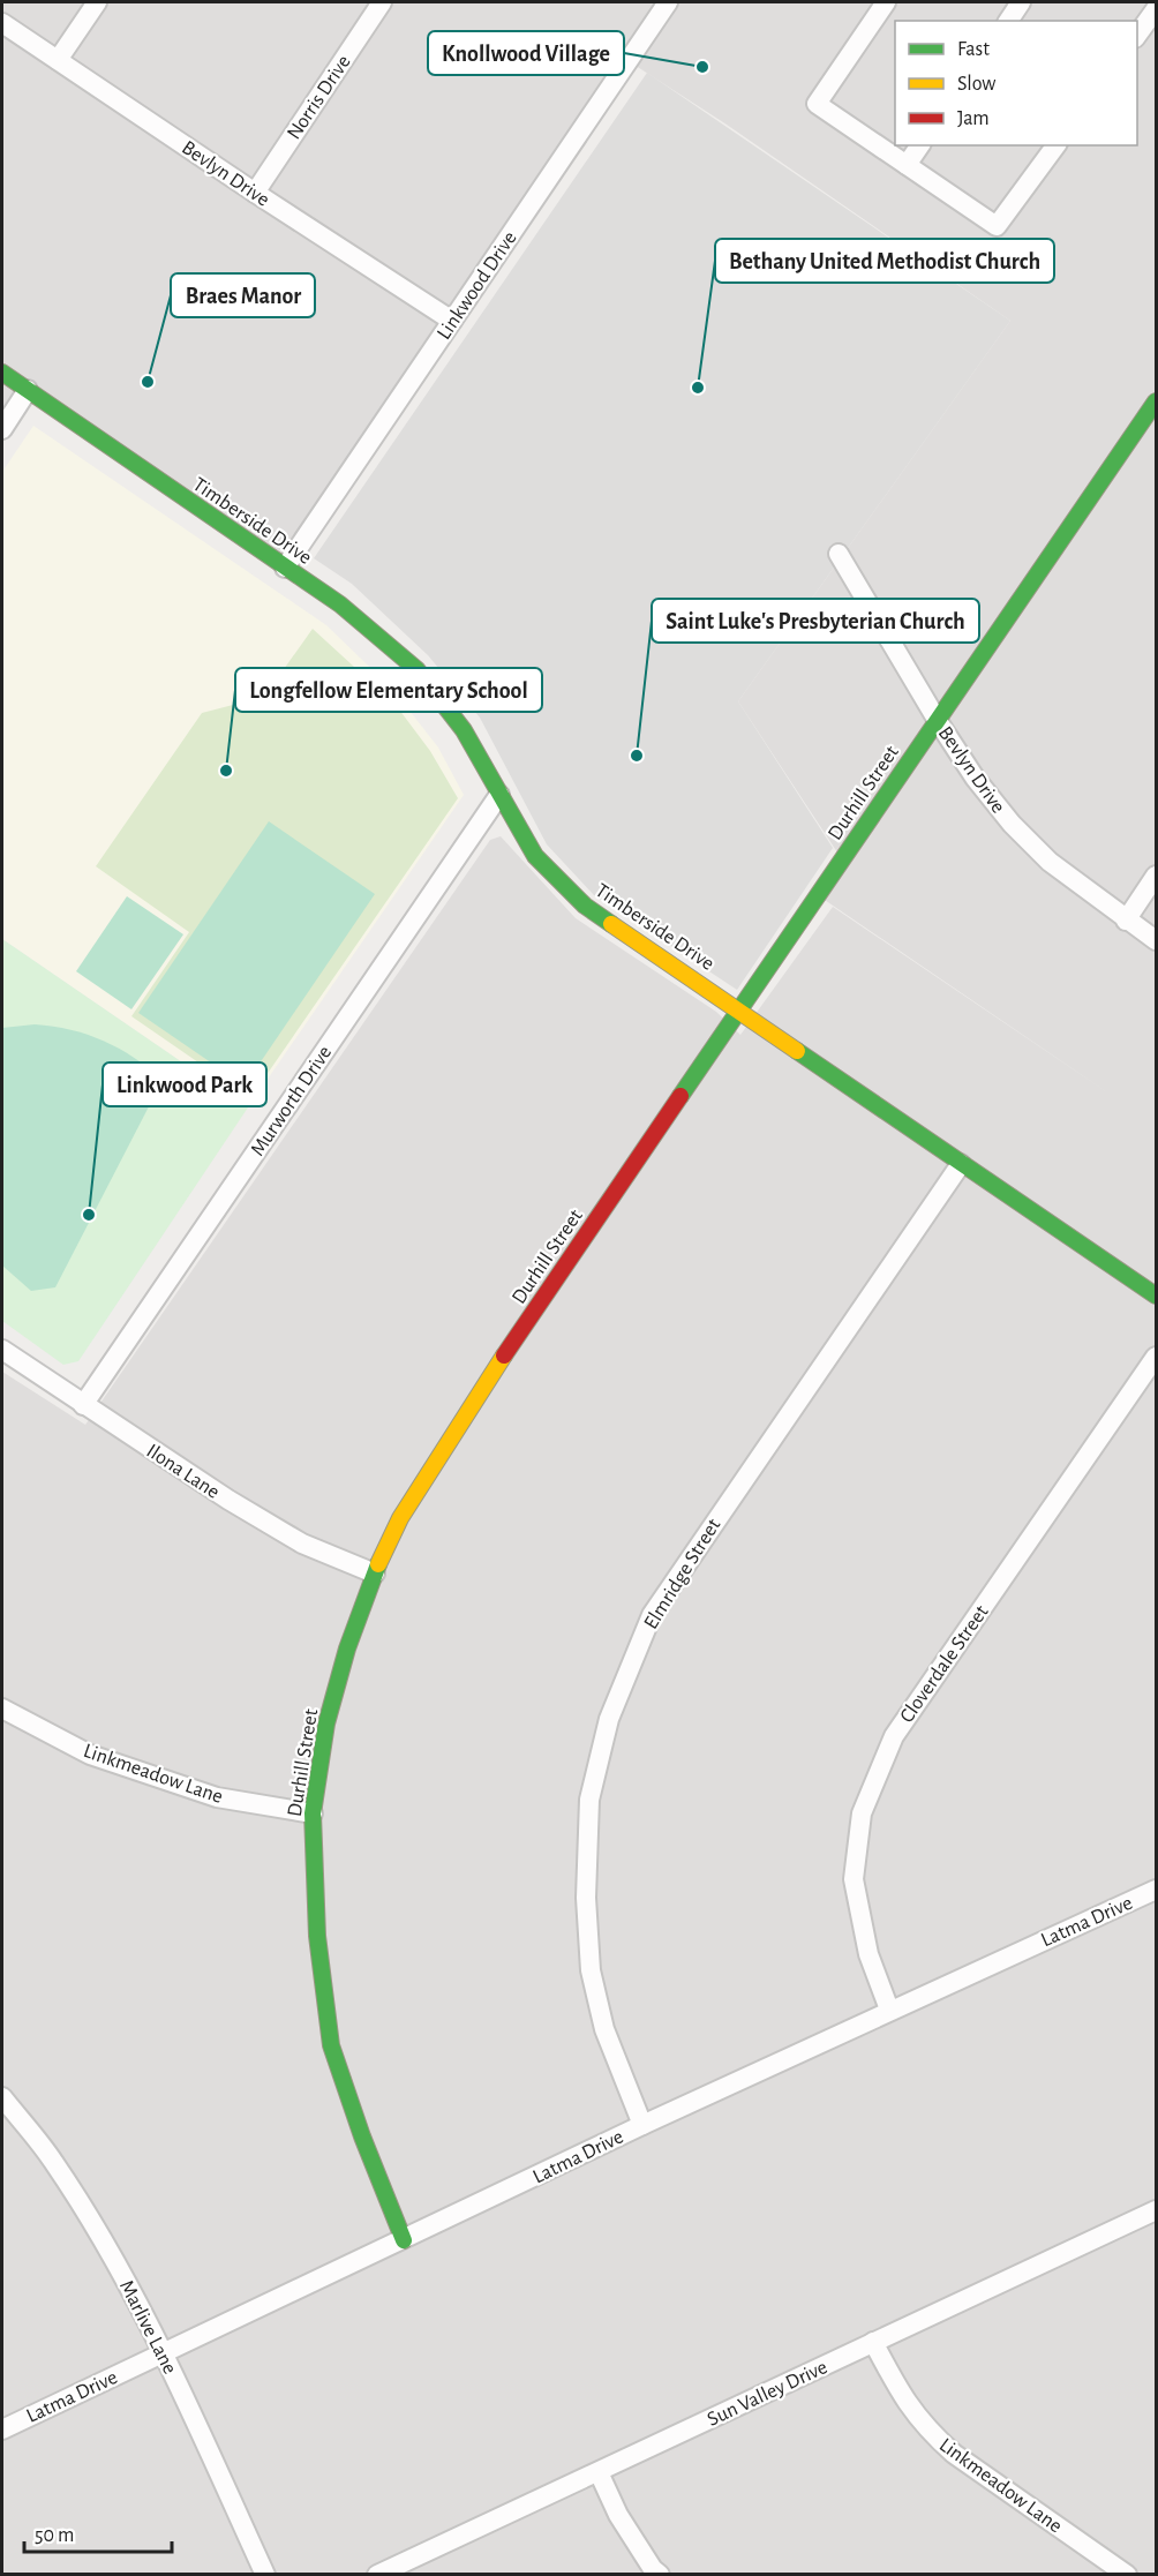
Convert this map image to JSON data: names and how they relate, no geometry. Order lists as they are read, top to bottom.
{
  "streets": {
    "street": [
      "Norris Drive",
      "Bevlyn Drive",
      "Linkwood Drive",
      "Timberside Drive",
      "Durhill Street",
      "Murworth Drive",
      "Ilona Lane",
      "Elmridge Street",
      "Cloverdale Street",
      "Linkmeadow Lane",
      "Latma Drive",
      "Marlive Lane",
      "Sun Valley Drive"
    ]
  },
  "crossings": [
    ["Norris Drive", "Bevlyn Drive"],
    ["Bevlyn Drive", "Linkwood Drive"],
    ["Bevlyn Drive", "Durhill Street"],
    ["Linkwood Drive", "Timberside Drive"],
    ["Timberside Drive", "Durhill Street"],
    ["Timberside Drive", "Murworth Drive"],
    ["Timberside Drive", "Elmridge Street"],
    ["Durhill Street", "Ilona Lane"],
    ["Durhill Street", "Linkmeadow Lane"],
    ["Durhill Street", "Latma Drive"],
    ["Murworth Drive", "Ilona Lane"],
    ["Elmridge Street", "Latma Drive"],
    ["Cloverdale Street", "Latma Drive"],
    ["Linkmeadow Lane", "Sun Valley Drive"],
    ["Latma Drive", "Marlive Lane"]
  ],
  "places": [
    "Knollwood Village",
    "Braes Manor",
    "Bethany United Methodist Church",
    "Saint Luke's Presbyterian Church",
    "Longfellow Elementary School",
    "Linkwood Park"
  ],
  "legend": ["Fast", "Slow", "Jam"],
  "scale_bar": "50 m"
}
